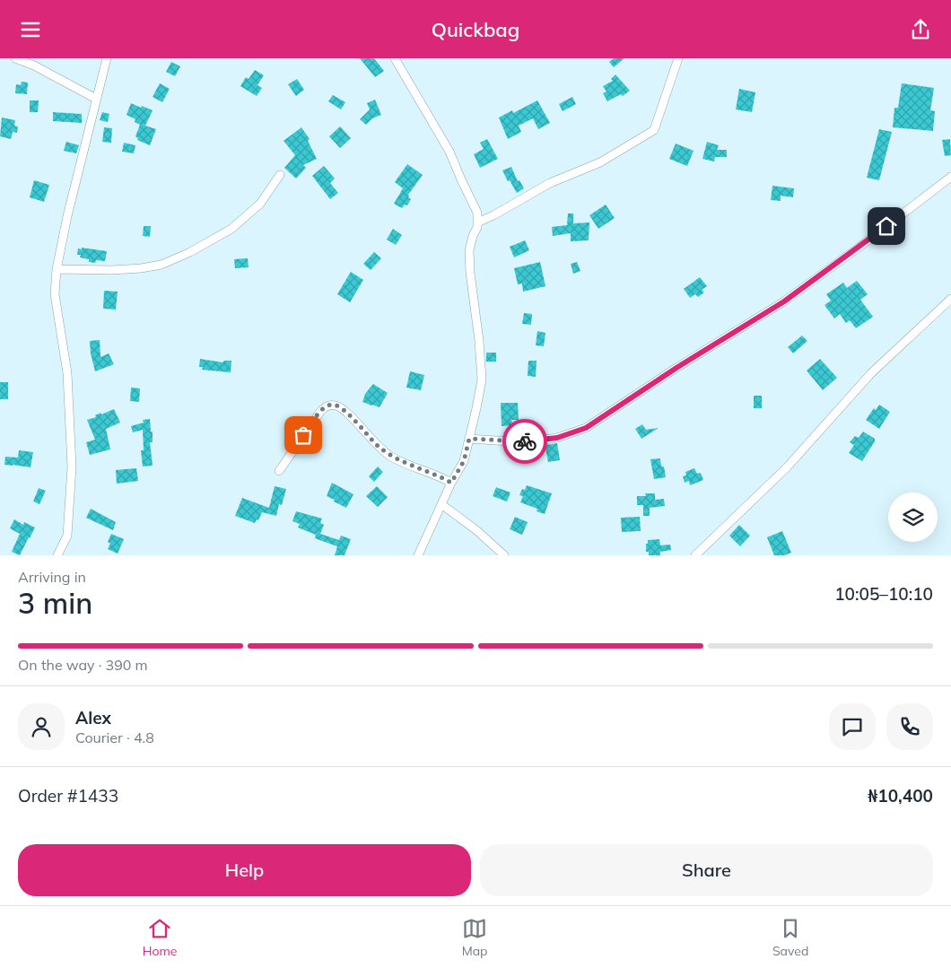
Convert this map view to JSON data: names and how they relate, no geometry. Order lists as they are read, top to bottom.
{
  "page": {
    "header": "Quickbag",
    "heading": ["3 min", "Arriving in", "10:05–10:10"],
    "panel": [
      "Alex",
      "Courier · 4.8",
      "Order #1433",
      "₦10,400"
    ],
    "bar": "On the way · 390 m",
    "buttons": ["Help", "Share"],
    "tabs": ["Home", "Map", "Saved"]
  }
}
